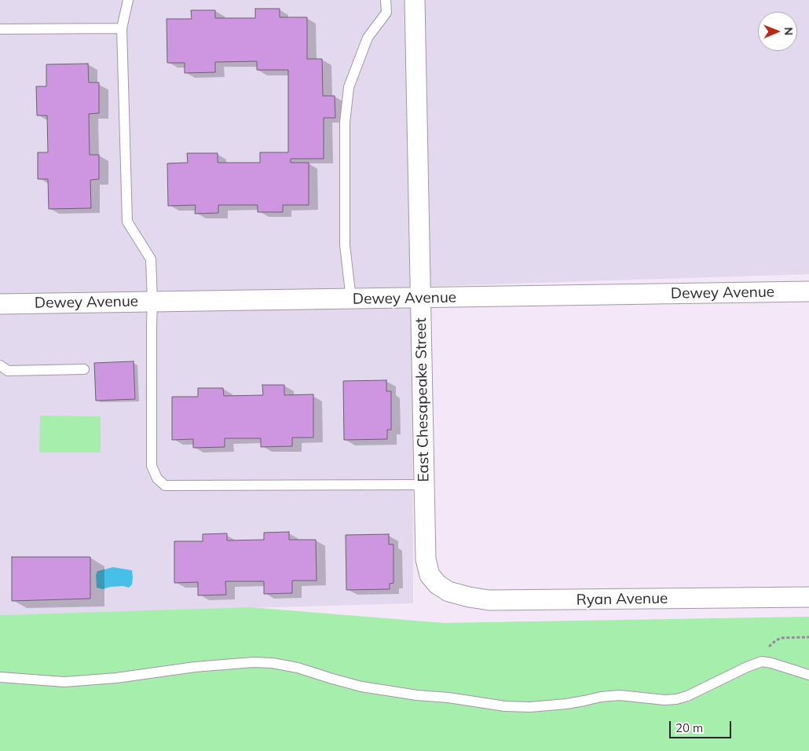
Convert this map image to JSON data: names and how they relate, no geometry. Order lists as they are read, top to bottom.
{
  "streets": {
    "street": ["Dewey Avenue", "East Chesapeake Street", "Ryan Avenue"]
  },
  "crossings": [
    ["Dewey Avenue", "East Chesapeake Street"],
    ["East Chesapeake Street", "Ryan Avenue"]
  ],
  "scale_bar": "20 m",
  "north": "right"
}
